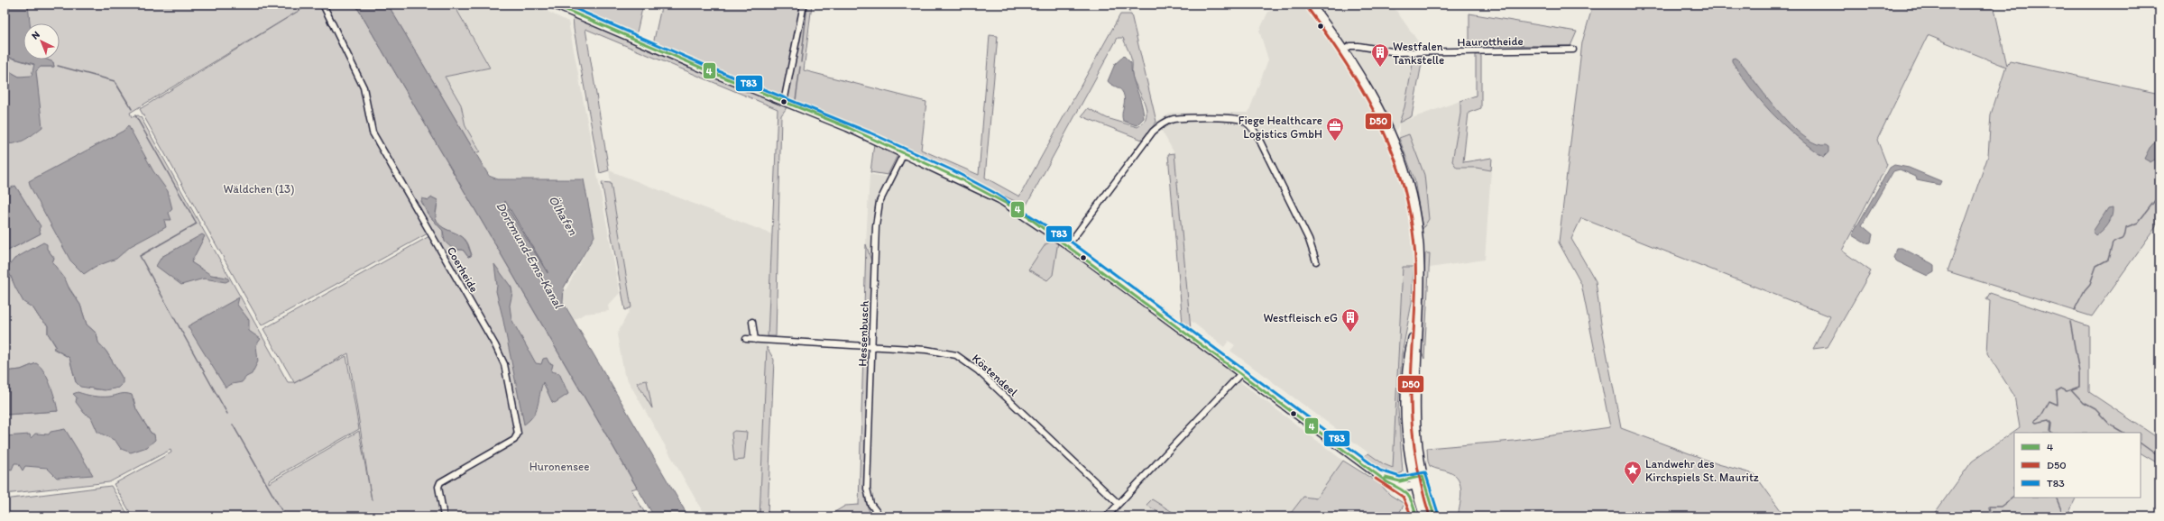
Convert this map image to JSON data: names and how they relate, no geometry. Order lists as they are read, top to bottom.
{
  "streets": {
    "street": [
      "Haurottheide",
      "Coerheide",
      "Hessenbusch",
      "Köstendeel"
    ]
  },
  "crossings": [
    ["Hessenbusch", "Köstendeel"]
  ],
  "water": ["Ölhafen", "Dortmund-Ems-Kanal"],
  "parks": ["Wäldchen (13)", "Huronensee"],
  "places": {
    "building": ["Westfalen Tankstelle", "Westfleisch eG"],
    "office": ["Fiege Healthcare Logistics GmbH"],
    "place": ["Landwehr des Kirchspiels St. Mauritz"]
  },
  "lines": ["transit line 4", "transit line T83", "transit line D50"],
  "legend": ["4", "D50", "T83"],
  "north": "top left"
}
